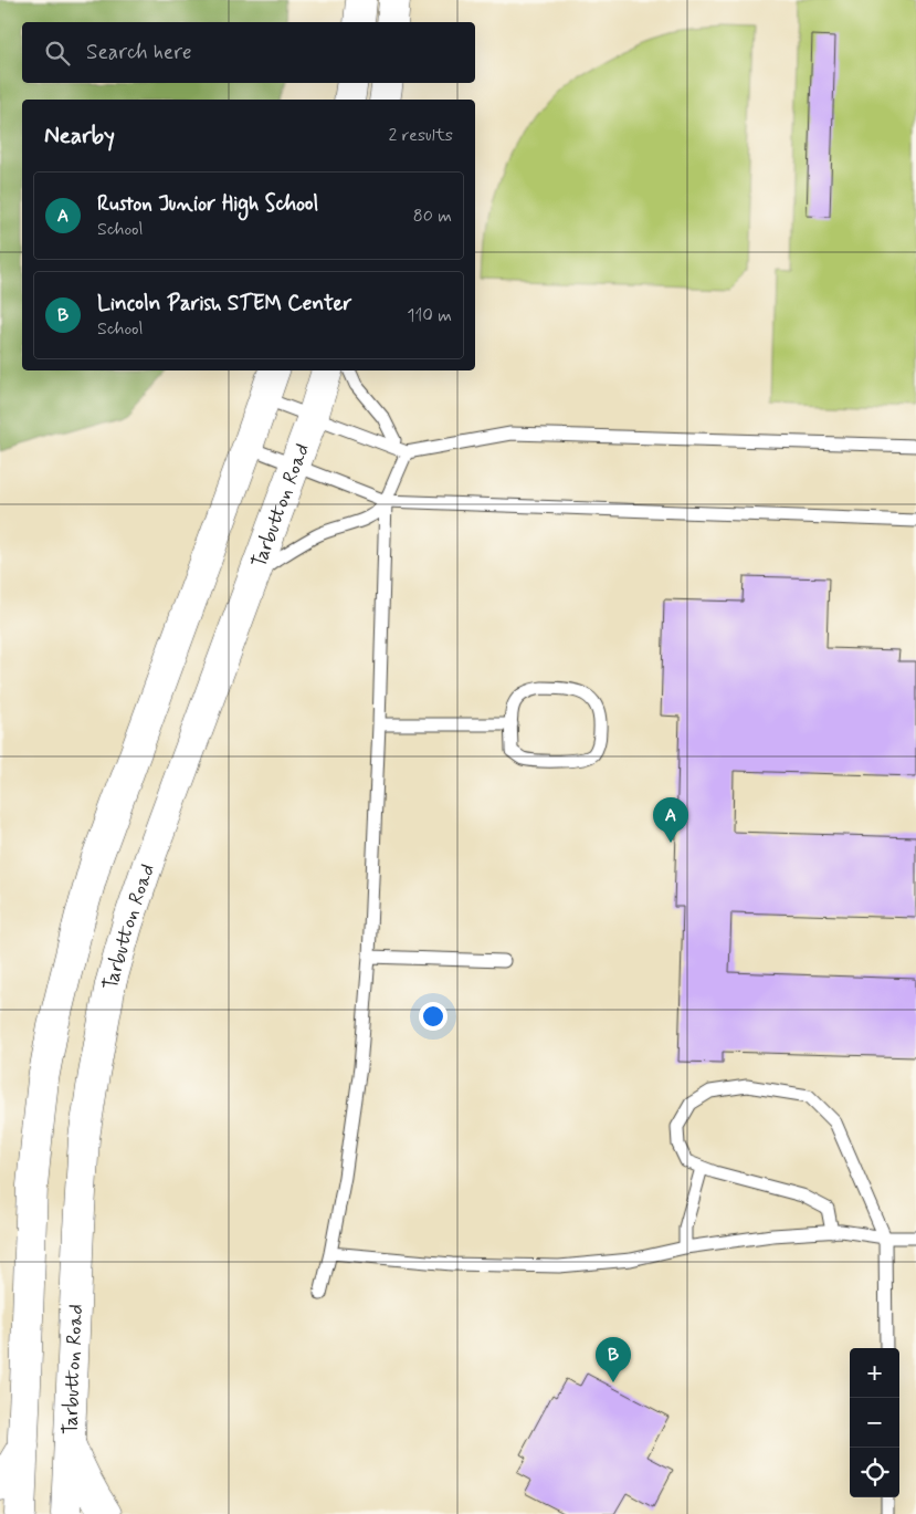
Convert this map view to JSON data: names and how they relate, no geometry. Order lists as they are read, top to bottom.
{
  "streets": {
    "main road": ["Tarbutton Road"]
  },
  "page": {
    "search": "Search here",
    "heading": ["Nearby", "2 results"],
    "list": [
      {
        "mark": "A",
        "name": "Ruston Junior High School",
        "note": "School",
        "value": "80 m"
      },
      {
        "mark": "B",
        "name": "Lincoln Parish STEM Center",
        "note": "School",
        "value": "110 m"
      }
    ],
    "pins": ["A", "B"],
    "map_buttons": ["+", "−"]
  }
}
